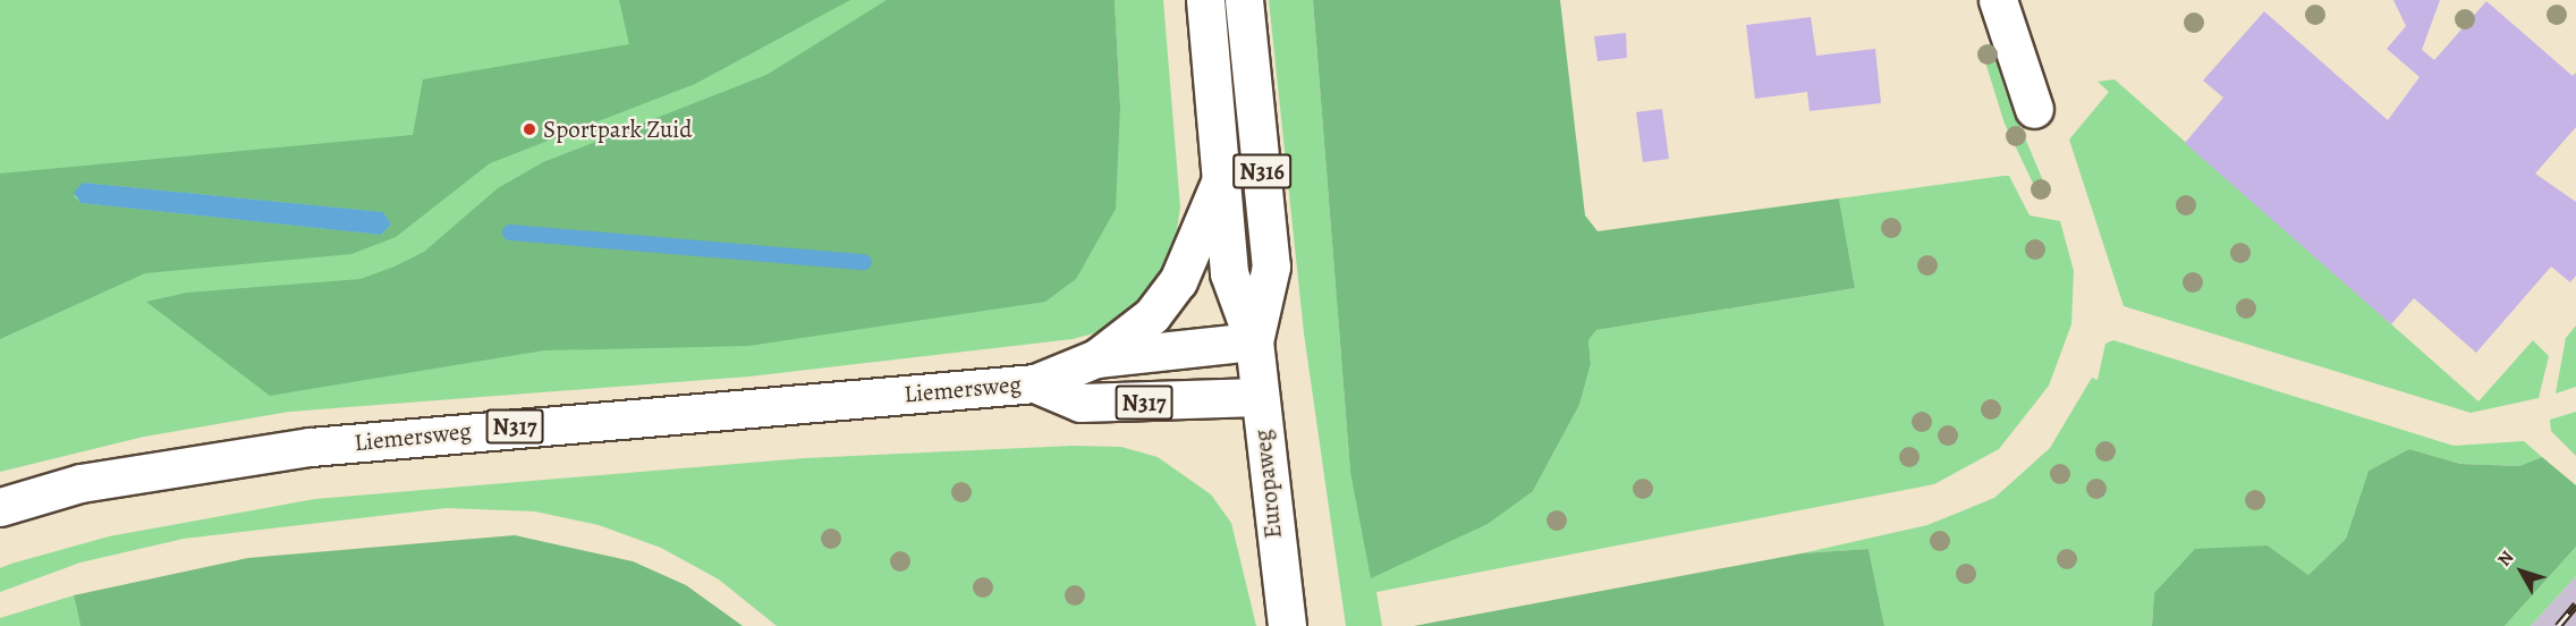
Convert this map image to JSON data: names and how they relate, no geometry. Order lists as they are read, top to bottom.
{
  "streets": {
    "main road": [
      "N316",
      "Liemersweg",
      "N317",
      "Europaweg"
    ]
  },
  "crossings": [
    ["Liemersweg", "Europaweg"]
  ],
  "places": ["Sportpark Zuid"],
  "north": "top left"
}
